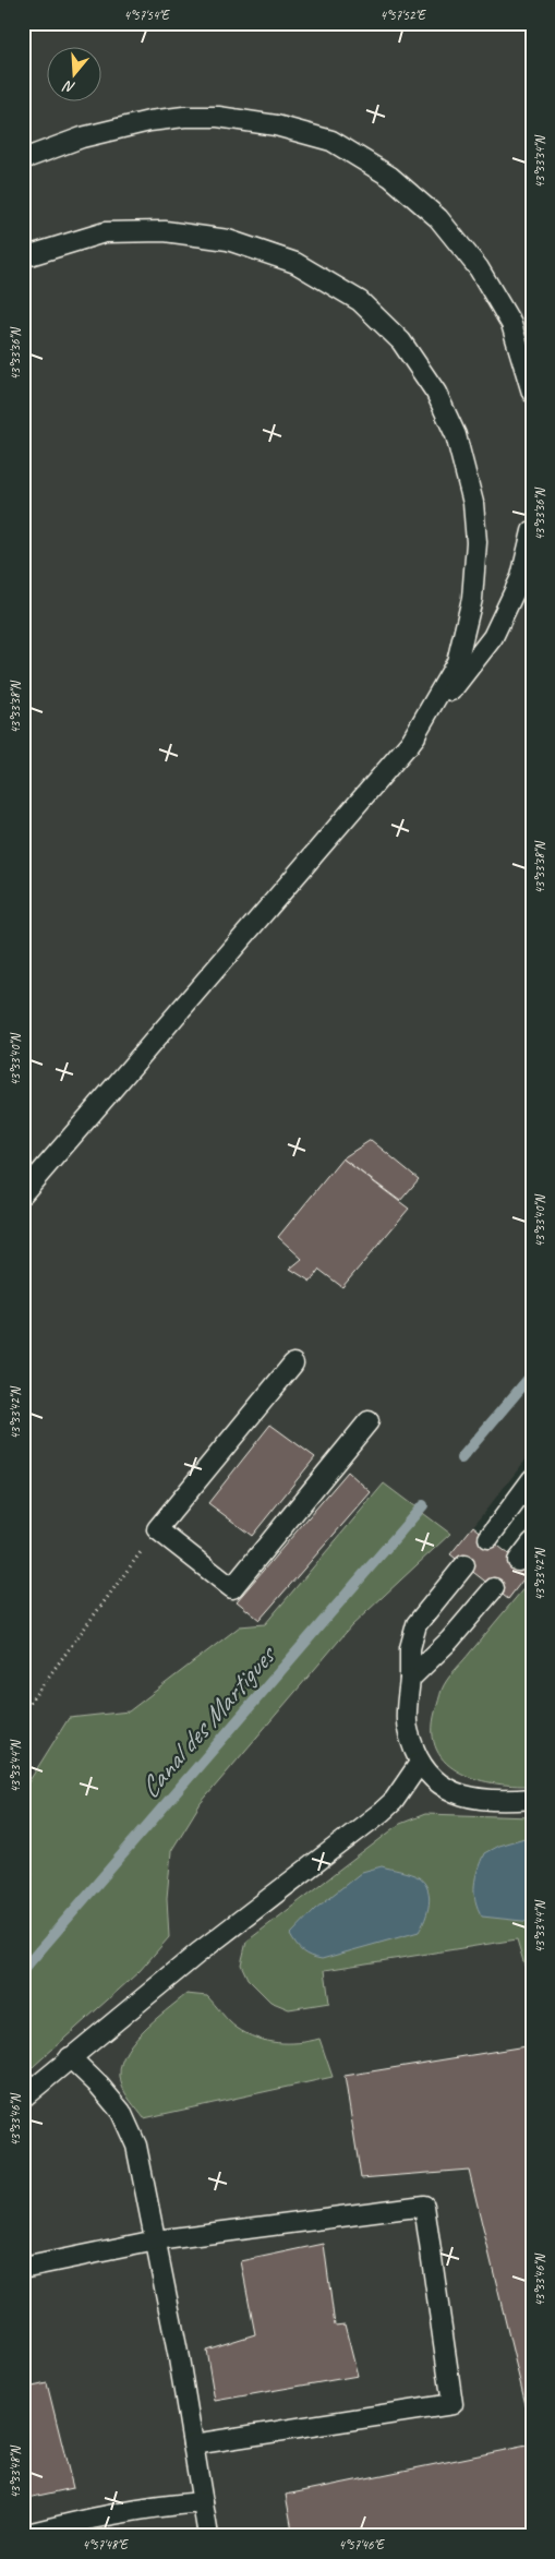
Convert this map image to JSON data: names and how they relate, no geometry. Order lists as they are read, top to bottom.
{
  "water": ["Canal des Martigues"],
  "north": "bottom",
  "coordinates": [
    "4°57'54\"E",
    "4°57'52\"E",
    "43°33'34\"N",
    "43°33'36\"N",
    "43°33'38\"N",
    "43°33'40\"N",
    "43°33'42\"N",
    "43°33'44\"N",
    "43°33'46\"N",
    "43°33'48\"N",
    "4°57'48\"E",
    "4°57'46\"E"
  ]
}
